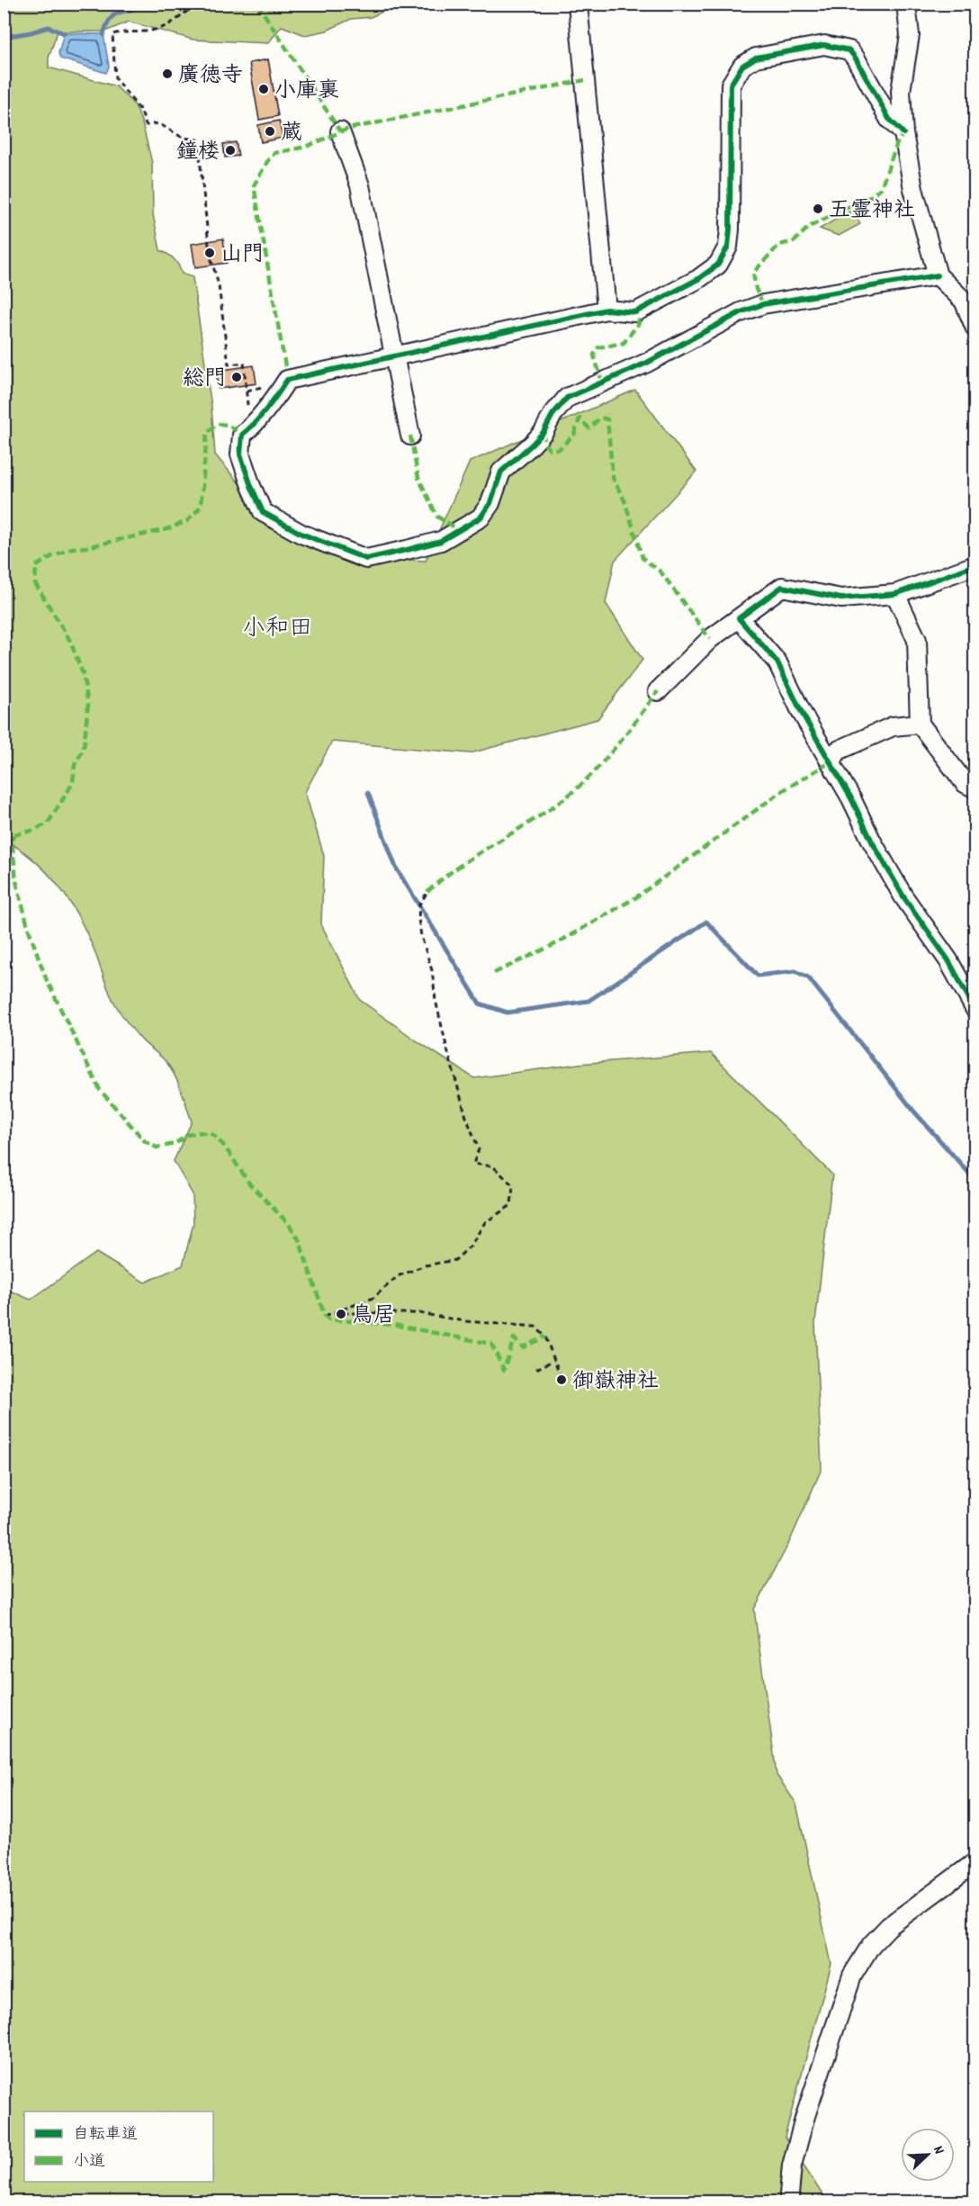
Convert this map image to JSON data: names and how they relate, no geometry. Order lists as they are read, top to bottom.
{
  "districts": ["小和田"],
  "places": [
    "廣徳寺",
    "小庫裏",
    "蔵",
    "鐘楼",
    "五霊神社",
    "山門",
    "総門",
    "鳥居",
    "御嶽神社"
  ],
  "legend": ["自転車道", "小道"],
  "north": "top right"
}
